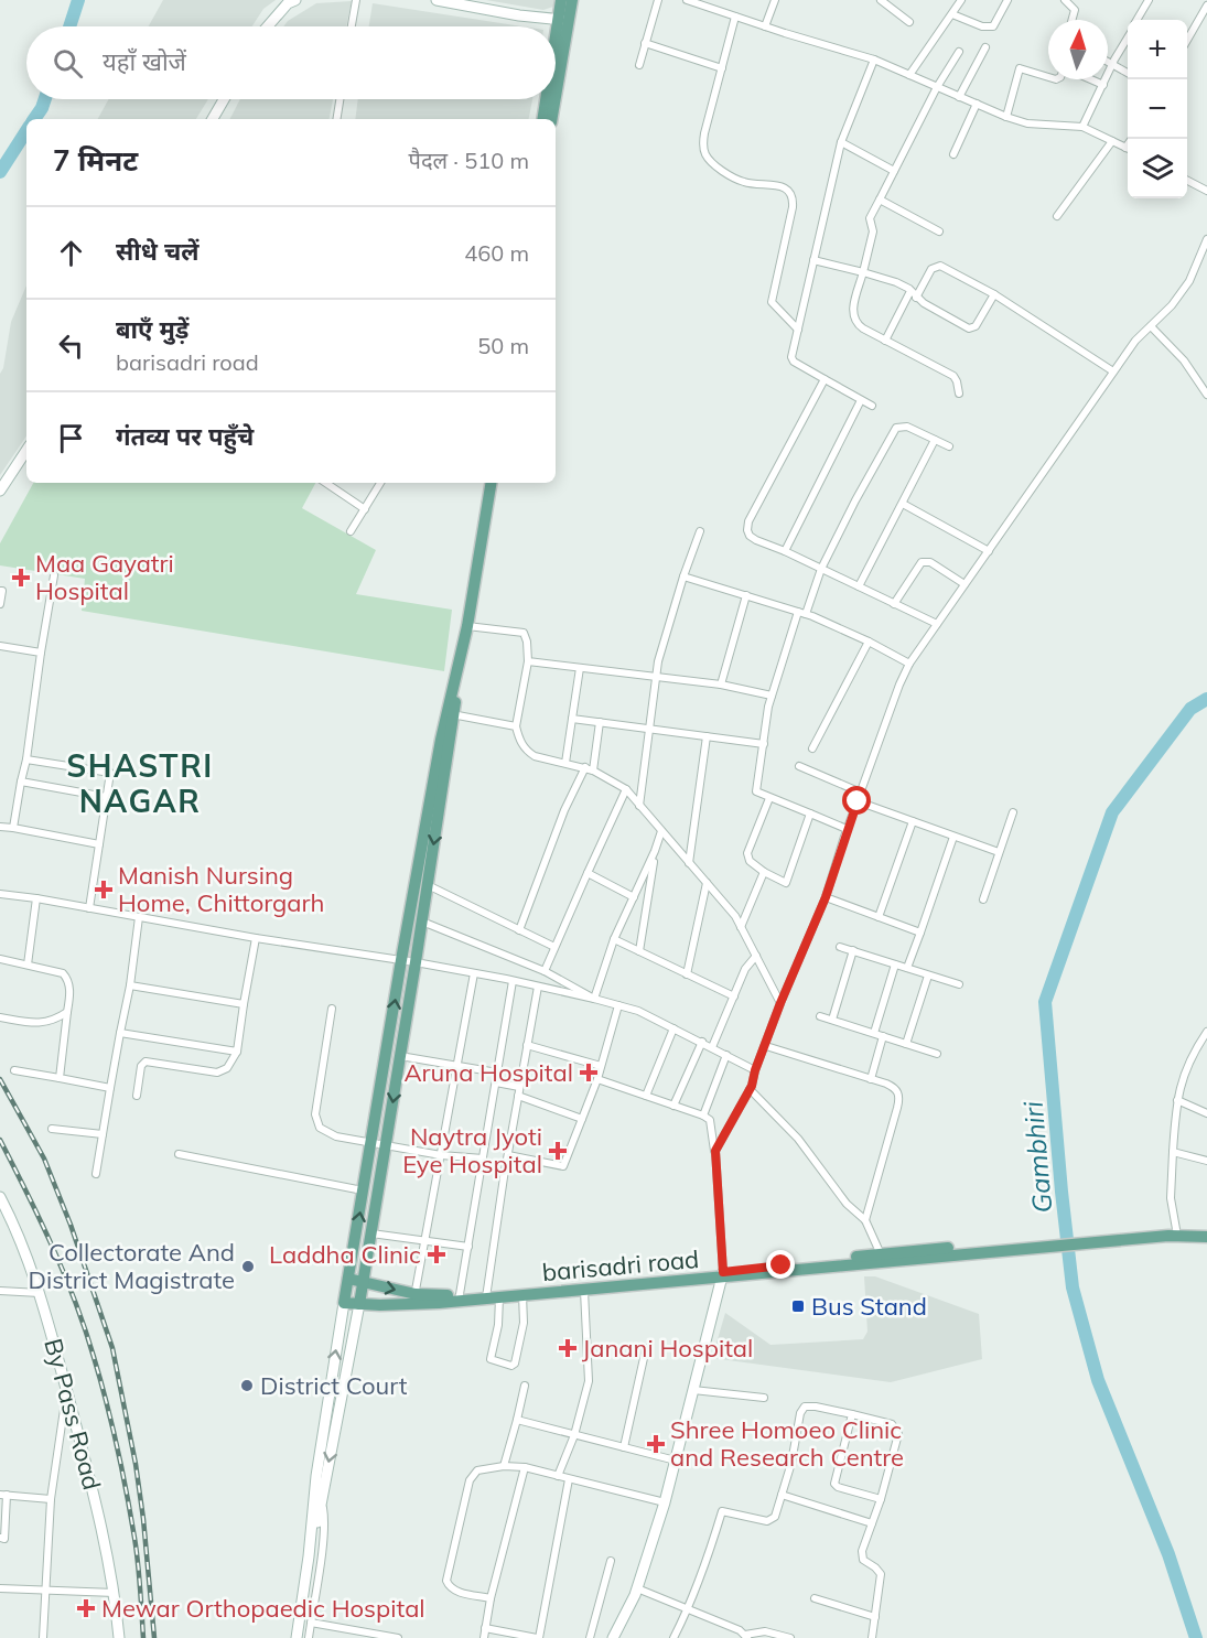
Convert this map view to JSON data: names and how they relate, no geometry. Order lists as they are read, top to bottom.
{
  "streets": {
    "main road": ["barisadri road"],
    "street": ["By Pass Road"]
  },
  "districts": ["SHASTRI NAGAR"],
  "water": ["Gambhiri"],
  "places": {
    "health": [
      "Maa Gayatri Hospital",
      "Manish Nursing Home, Chittorgarh",
      "Aruna Hospital",
      "Naytra Jyoti Eye Hospital",
      "Laddha Clinic",
      "Janani Hospital",
      "Shree Homoeo Clinic and Research Centre",
      "Mewar Orthopaedic Hospital"
    ],
    "other": ["Collectorate And District Magistrate", "District Court"],
    "transit": ["Bus Stand"]
  },
  "north": "top",
  "page": {
    "map_buttons": ["+", "−"],
    "search": "यहाँ खोजें",
    "heading": ["7 मिनट", "पैदल · 510 m"],
    "list": [
      ["सीधे चलें", "460 m"],
      ["बाएँ मुड़ें", "barisadri road", "50 m"],
      "गंतव्य पर पहुँचे"
    ]
  }
}
